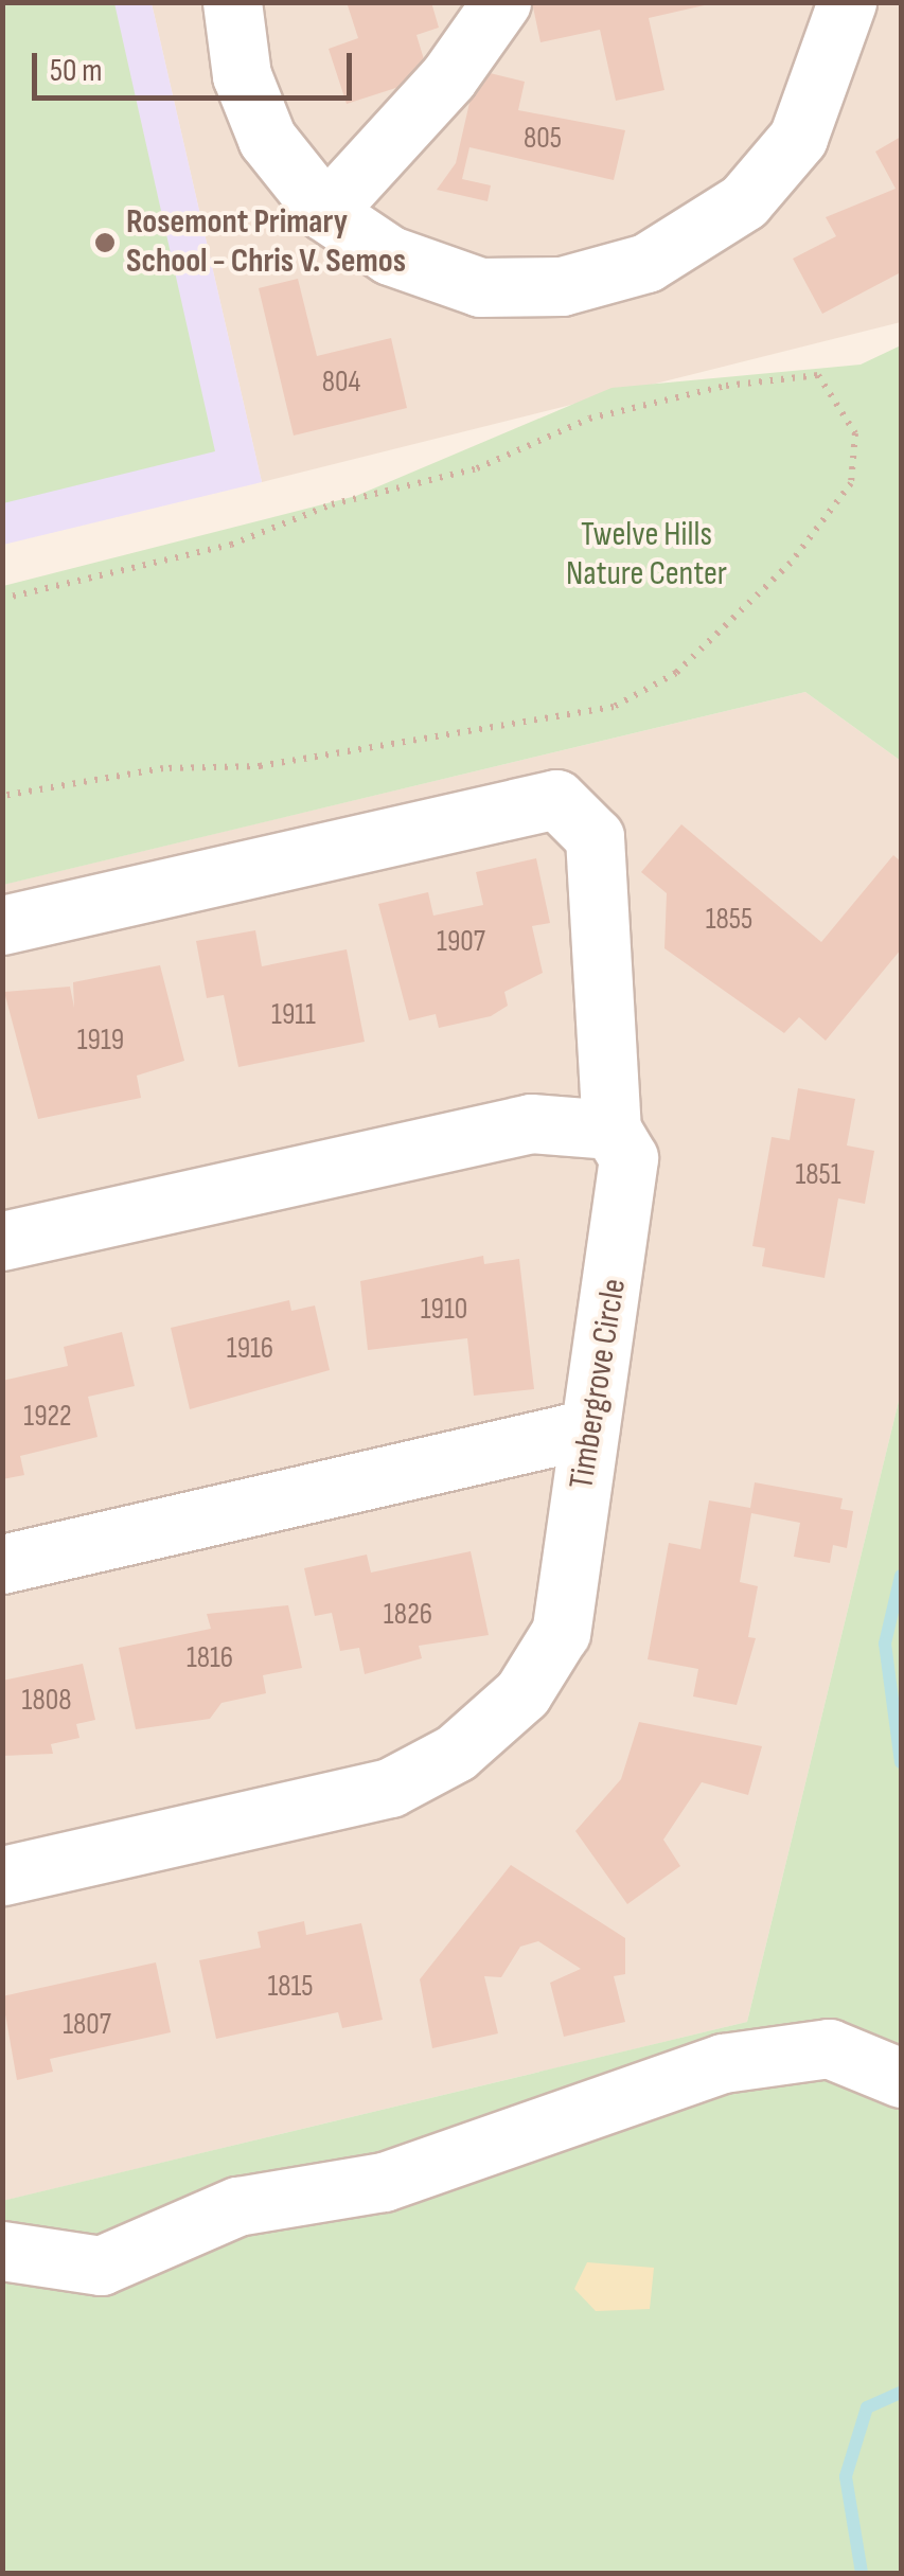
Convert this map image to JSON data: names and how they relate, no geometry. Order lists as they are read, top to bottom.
{
  "streets": {
    "street": ["Timbergrove Circle"]
  },
  "parks": ["Twelve Hills Nature Center"],
  "places": ["Rosemont Primary School - Chris V. Semos"],
  "house_numbers": [
    "805",
    "804",
    "1855",
    "1907",
    "1911",
    "1919",
    "1851",
    "1910",
    "1916",
    "1922",
    "1826",
    "1816",
    "1808",
    "1815",
    "1807"
  ],
  "scale_bar": "50 m"
}
